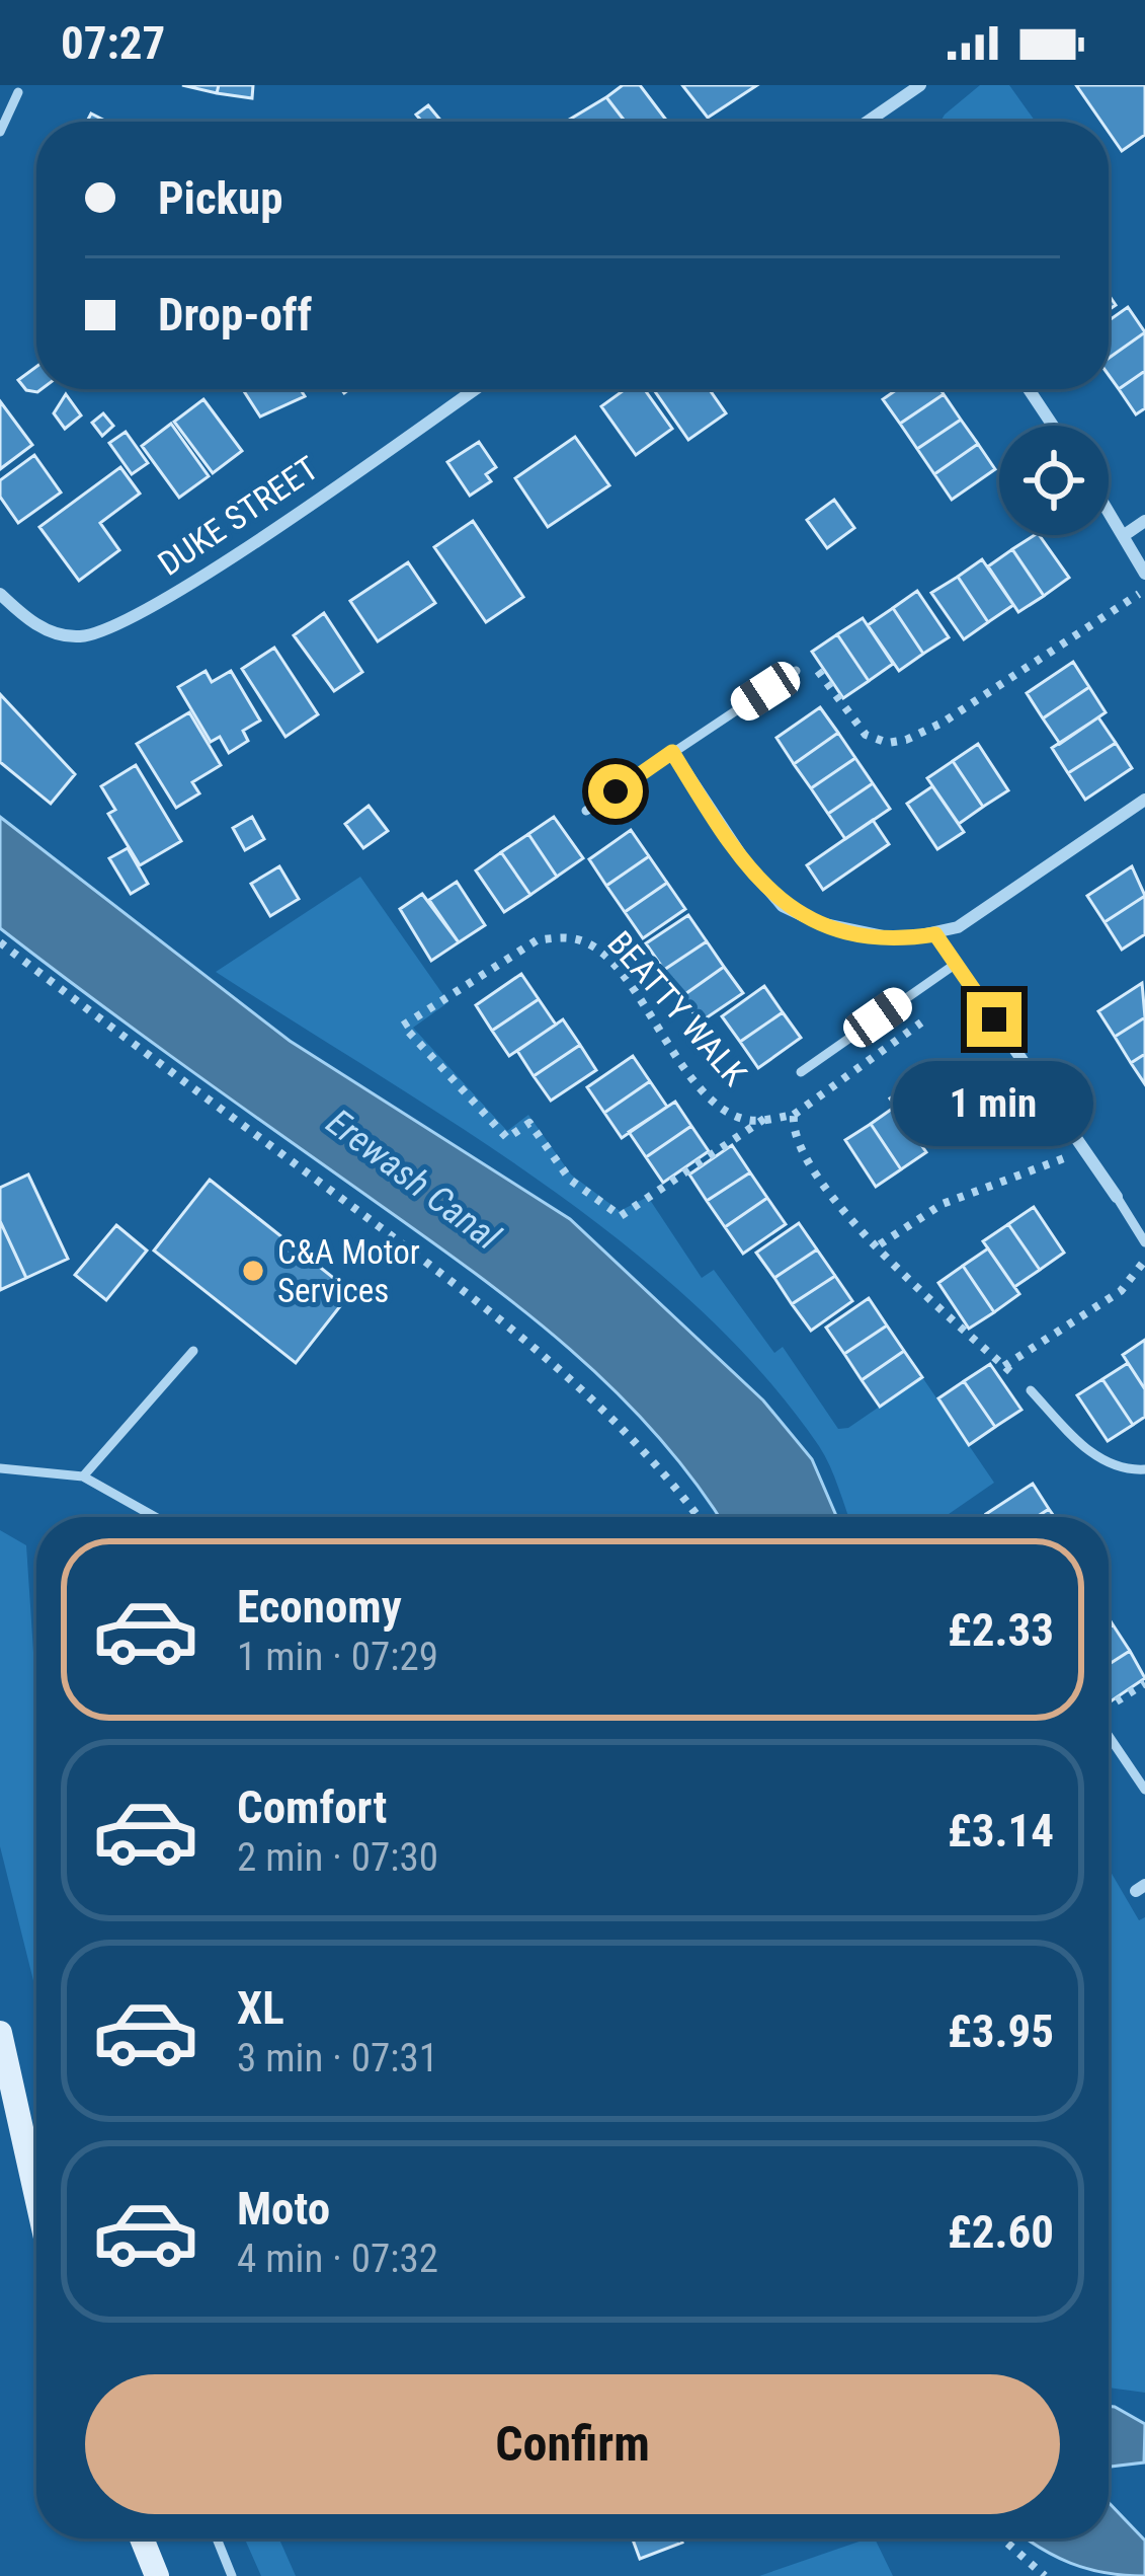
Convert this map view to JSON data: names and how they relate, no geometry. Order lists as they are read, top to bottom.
{
  "streets": {
    "street": ["DUKE STREET"],
    "path": ["BEATTY WALK"]
  },
  "water": ["Erewash Canal"],
  "places": ["C&A Motor Services"],
  "page": {
    "status": "07:27",
    "banner": ["Pickup", "Drop-off"],
    "bubble": "1 min",
    "list": [
      {
        "name": "Economy",
        "note": "1 min · 07:29",
        "value": "£2.33"
      },
      {
        "name": "Comfort",
        "note": "2 min · 07:30",
        "value": "£3.14"
      },
      {
        "name": "XL",
        "note": "3 min · 07:31",
        "value": "£3.95"
      },
      {
        "name": "Moto",
        "note": "4 min · 07:32",
        "value": "£2.60"
      }
    ],
    "buttons": "Confirm"
  }
}
